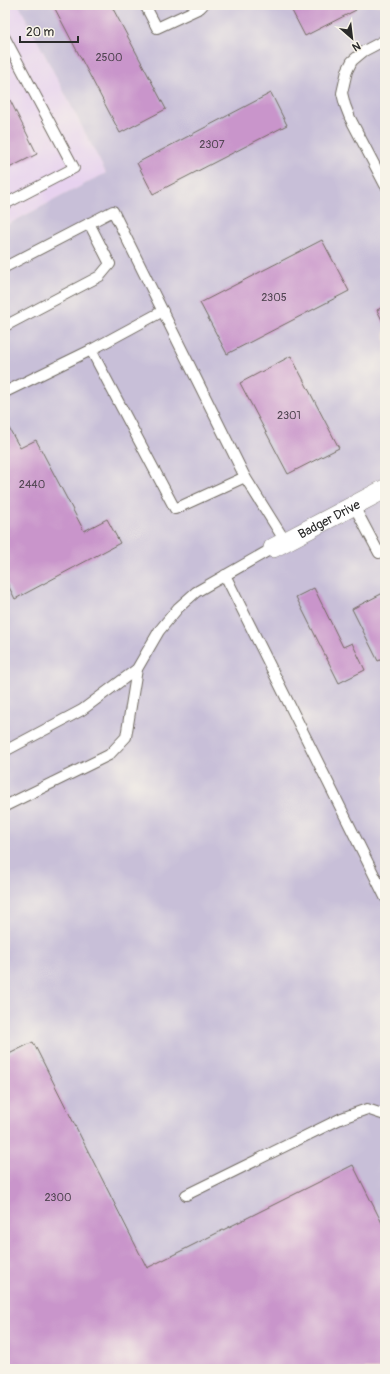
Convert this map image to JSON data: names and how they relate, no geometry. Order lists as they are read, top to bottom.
{
  "streets": {
    "street": ["Badger Drive"]
  },
  "house_numbers": [
    "2500",
    "2307",
    "2305",
    "2301",
    "2440",
    "2300"
  ],
  "scale_bar": "20 m",
  "north": "bottom right"
}
